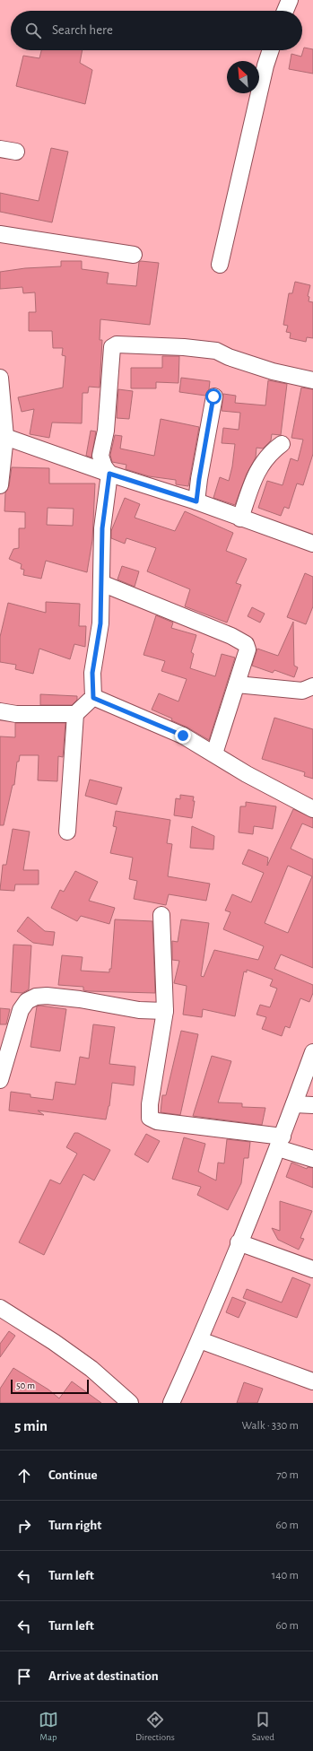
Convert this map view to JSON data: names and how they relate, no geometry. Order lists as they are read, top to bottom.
{
  "scale_bar": "50 m",
  "north": "top left",
  "page": {
    "search": "Search here",
    "scale": "50 m",
    "heading": ["5 min", "Walk · 330 m"],
    "list": [
      ["Continue", "70 m"],
      ["Turn right", "60 m"],
      ["Turn left", "140 m"],
      ["Turn left", "60 m"],
      "Arrive at destination"
    ],
    "nav": ["Map", "Directions", "Saved"]
  }
}
